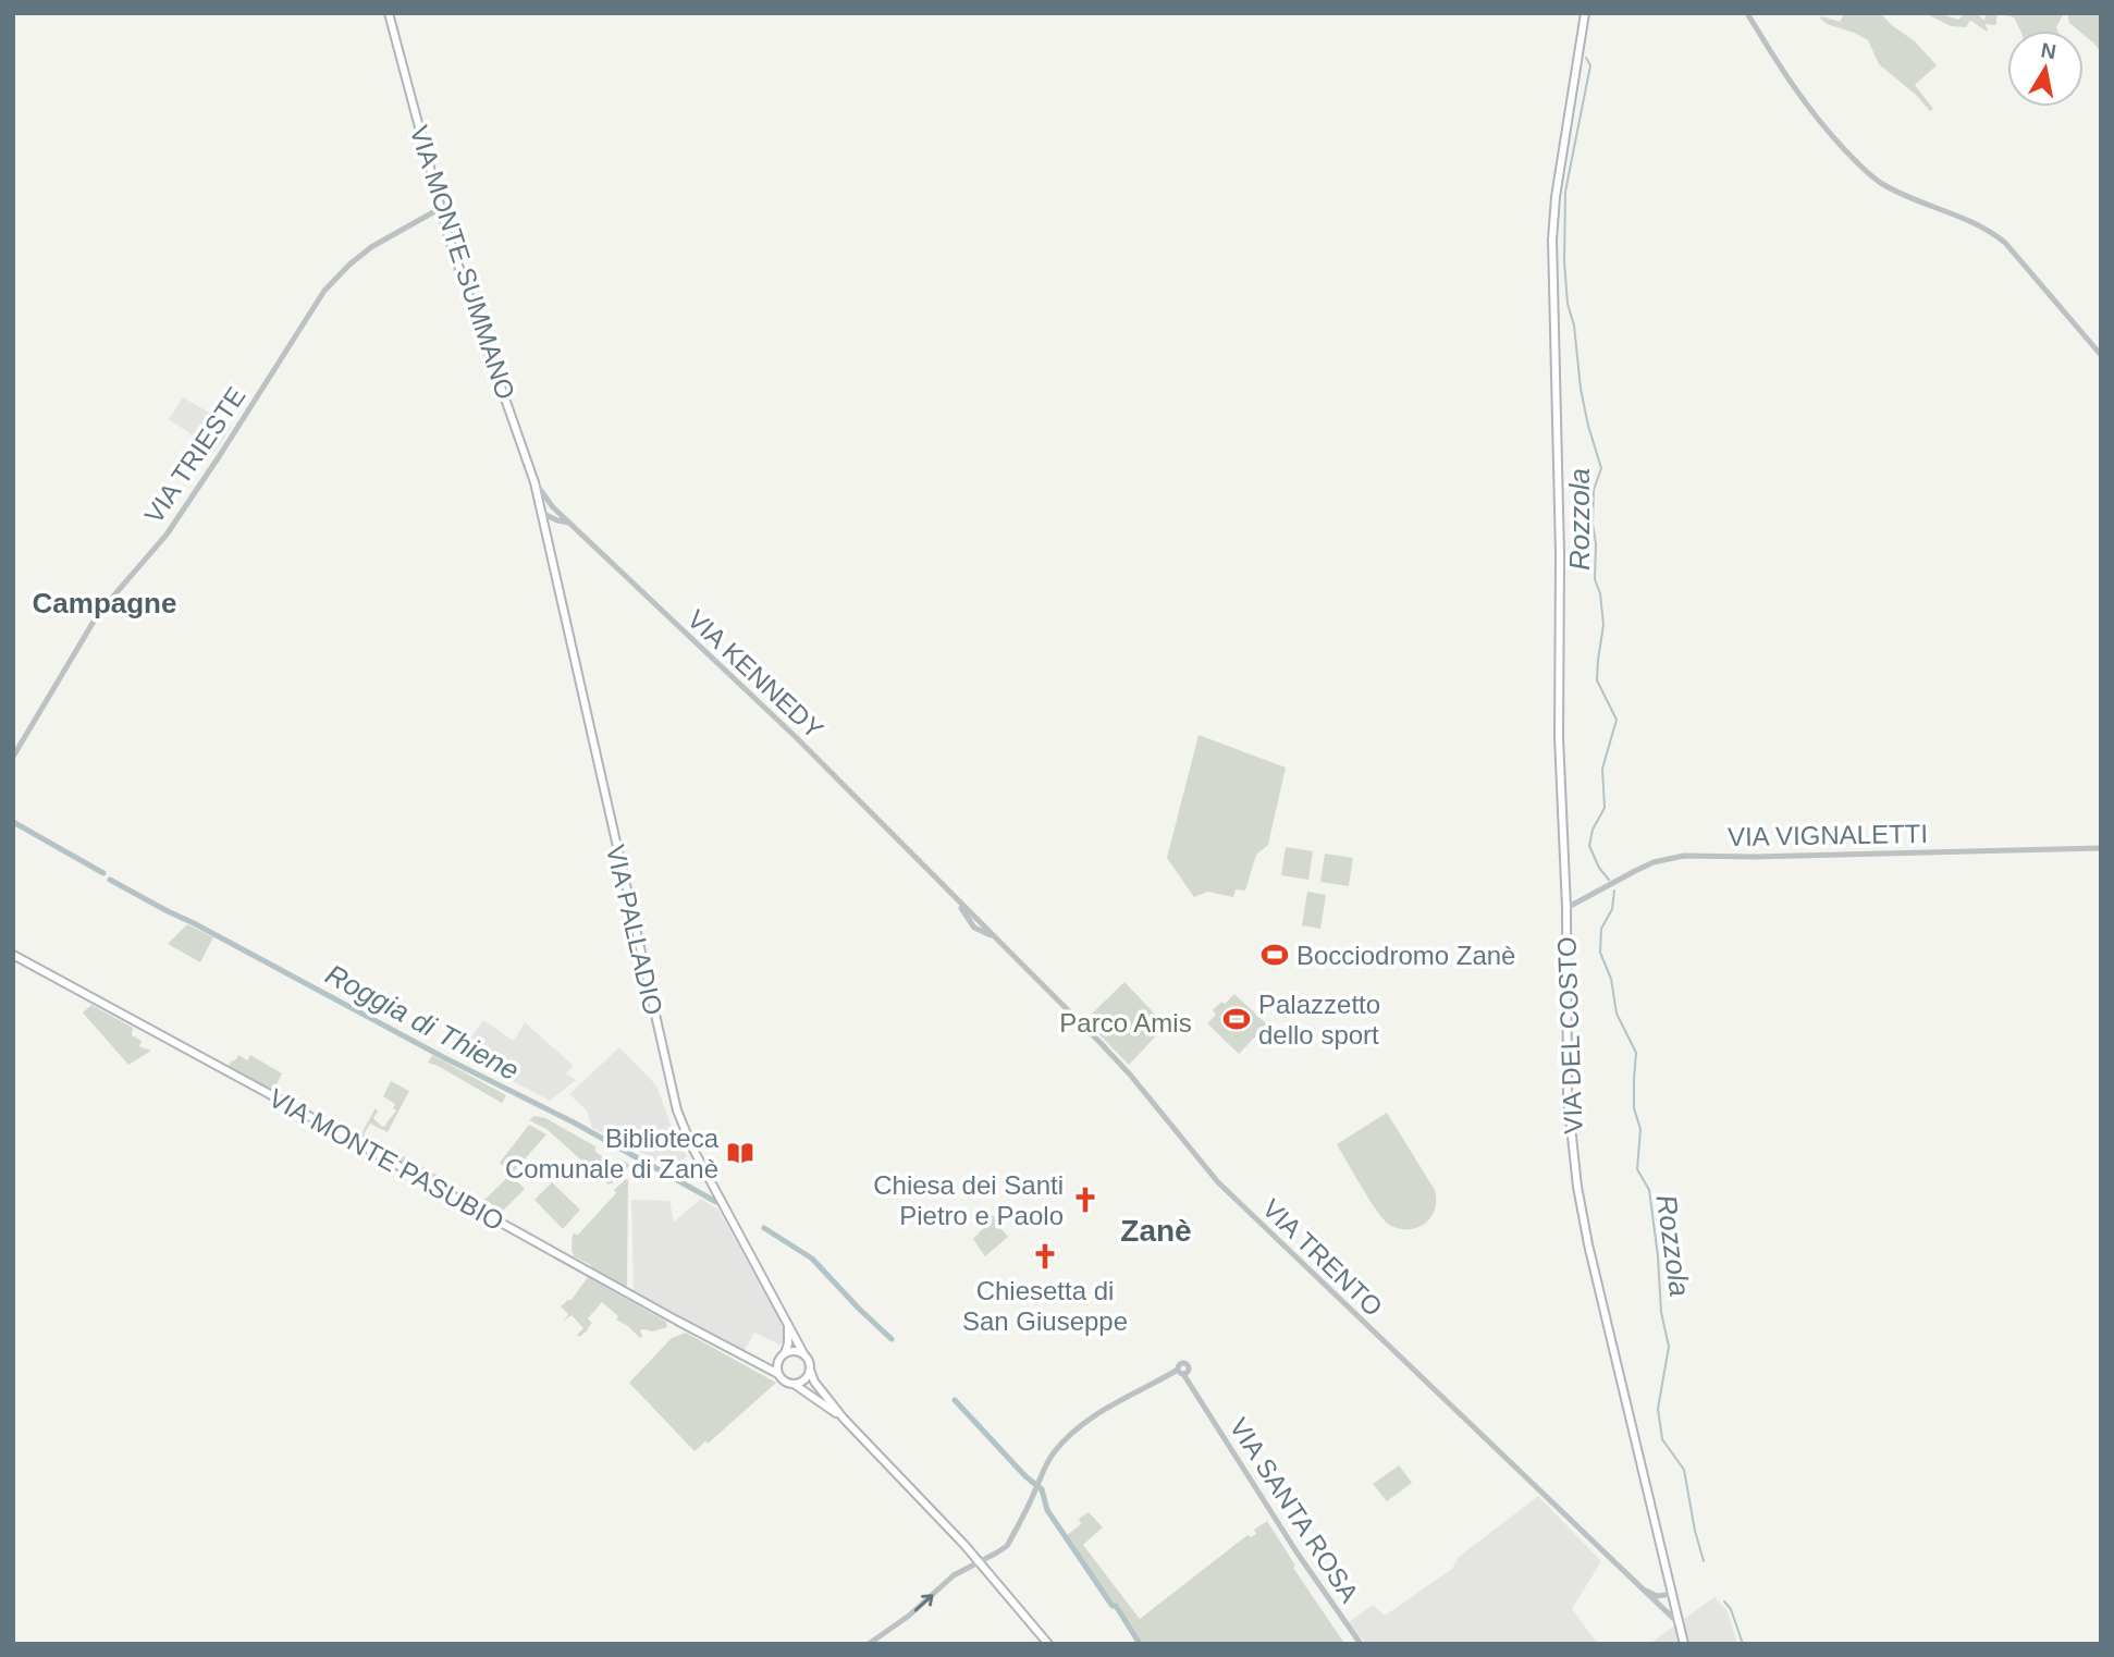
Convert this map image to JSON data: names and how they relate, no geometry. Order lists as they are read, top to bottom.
{
  "streets": {
    "main road": [
      "VIA MONTE SUMMANO",
      "VIA PALLADIO",
      "VIA DEL COSTO",
      "VIA MONTE PASUBIO"
    ],
    "street": [
      "VIA TRIESTE",
      "VIA KENNEDY",
      "VIA VIGNALETTI",
      "VIA TRENTO",
      "VIA SANTA ROSA"
    ]
  },
  "crossings": [
    ["VIA MONTE SUMMANO", "VIA TRIESTE"],
    ["VIA MONTE SUMMANO", "VIA KENNEDY"],
    ["VIA MONTE SUMMANO", "VIA PALLADIO"],
    ["VIA KENNEDY", "VIA TRENTO"],
    ["VIA VIGNALETTI", "VIA DEL COSTO"],
    ["VIA PALLADIO", "VIA MONTE PASUBIO"],
    ["VIA DEL COSTO", "VIA TRENTO"]
  ],
  "districts": ["Campagne", "Zanè"],
  "water": ["Rozzola", "Roggia di Thiene"],
  "parks": ["Parco Amis"],
  "places": {
    "sports": ["Bocciodromo Zanè", "Palazzetto dello sport"],
    "library": ["Biblioteca Comunale di Zanè"],
    "church": ["Chiesa dei Santi Pietro e Paolo", "Chiesetta di San Giuseppe"]
  },
  "north": "top"
}
